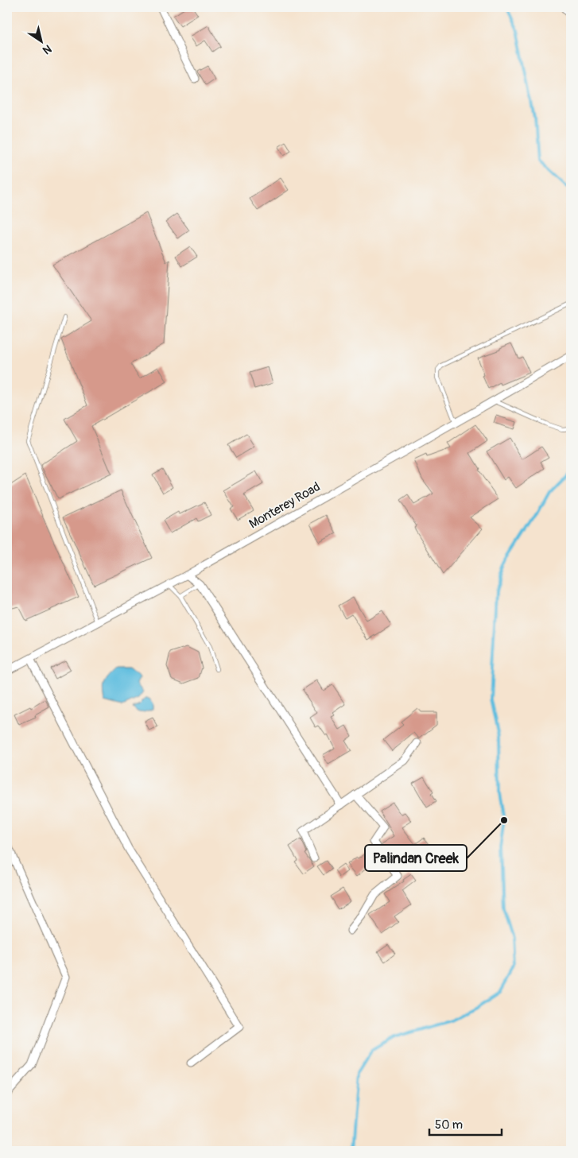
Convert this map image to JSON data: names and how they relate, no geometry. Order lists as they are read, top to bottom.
{
  "streets": {
    "street": ["Monterey Road"]
  },
  "places": ["Palindan Creek"],
  "scale_bar": "50 m",
  "north": "bottom right"
}
